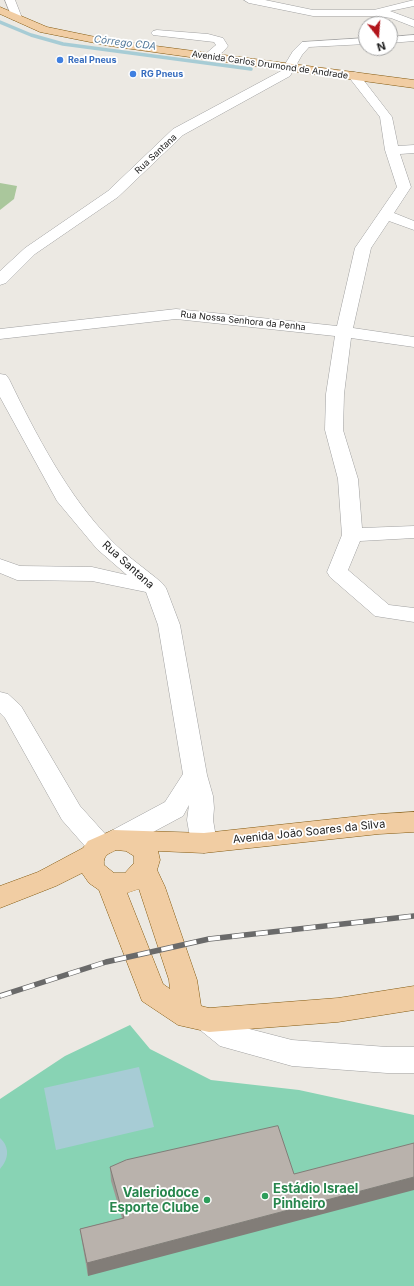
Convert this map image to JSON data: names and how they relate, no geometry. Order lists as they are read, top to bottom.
{
  "streets": {
    "main road": ["Avenida Carlos Drumond de Andrade", "Avenida João Soares da Silva"],
    "street": ["Rua Santana", "Rua Nossa Senhora da Penha"]
  },
  "crossings": [
    ["Avenida Carlos Drumond de Andrade", "Rua Santana"],
    ["Rua Santana", "Avenida João Soares da Silva"]
  ],
  "water": ["Córrego CDA"],
  "places": [
    "Real Pneus",
    "RG Pneus",
    "Estádio Israel Pinheiro",
    "Valeriodoce Esporte Clube"
  ],
  "north": "bottom"
}
